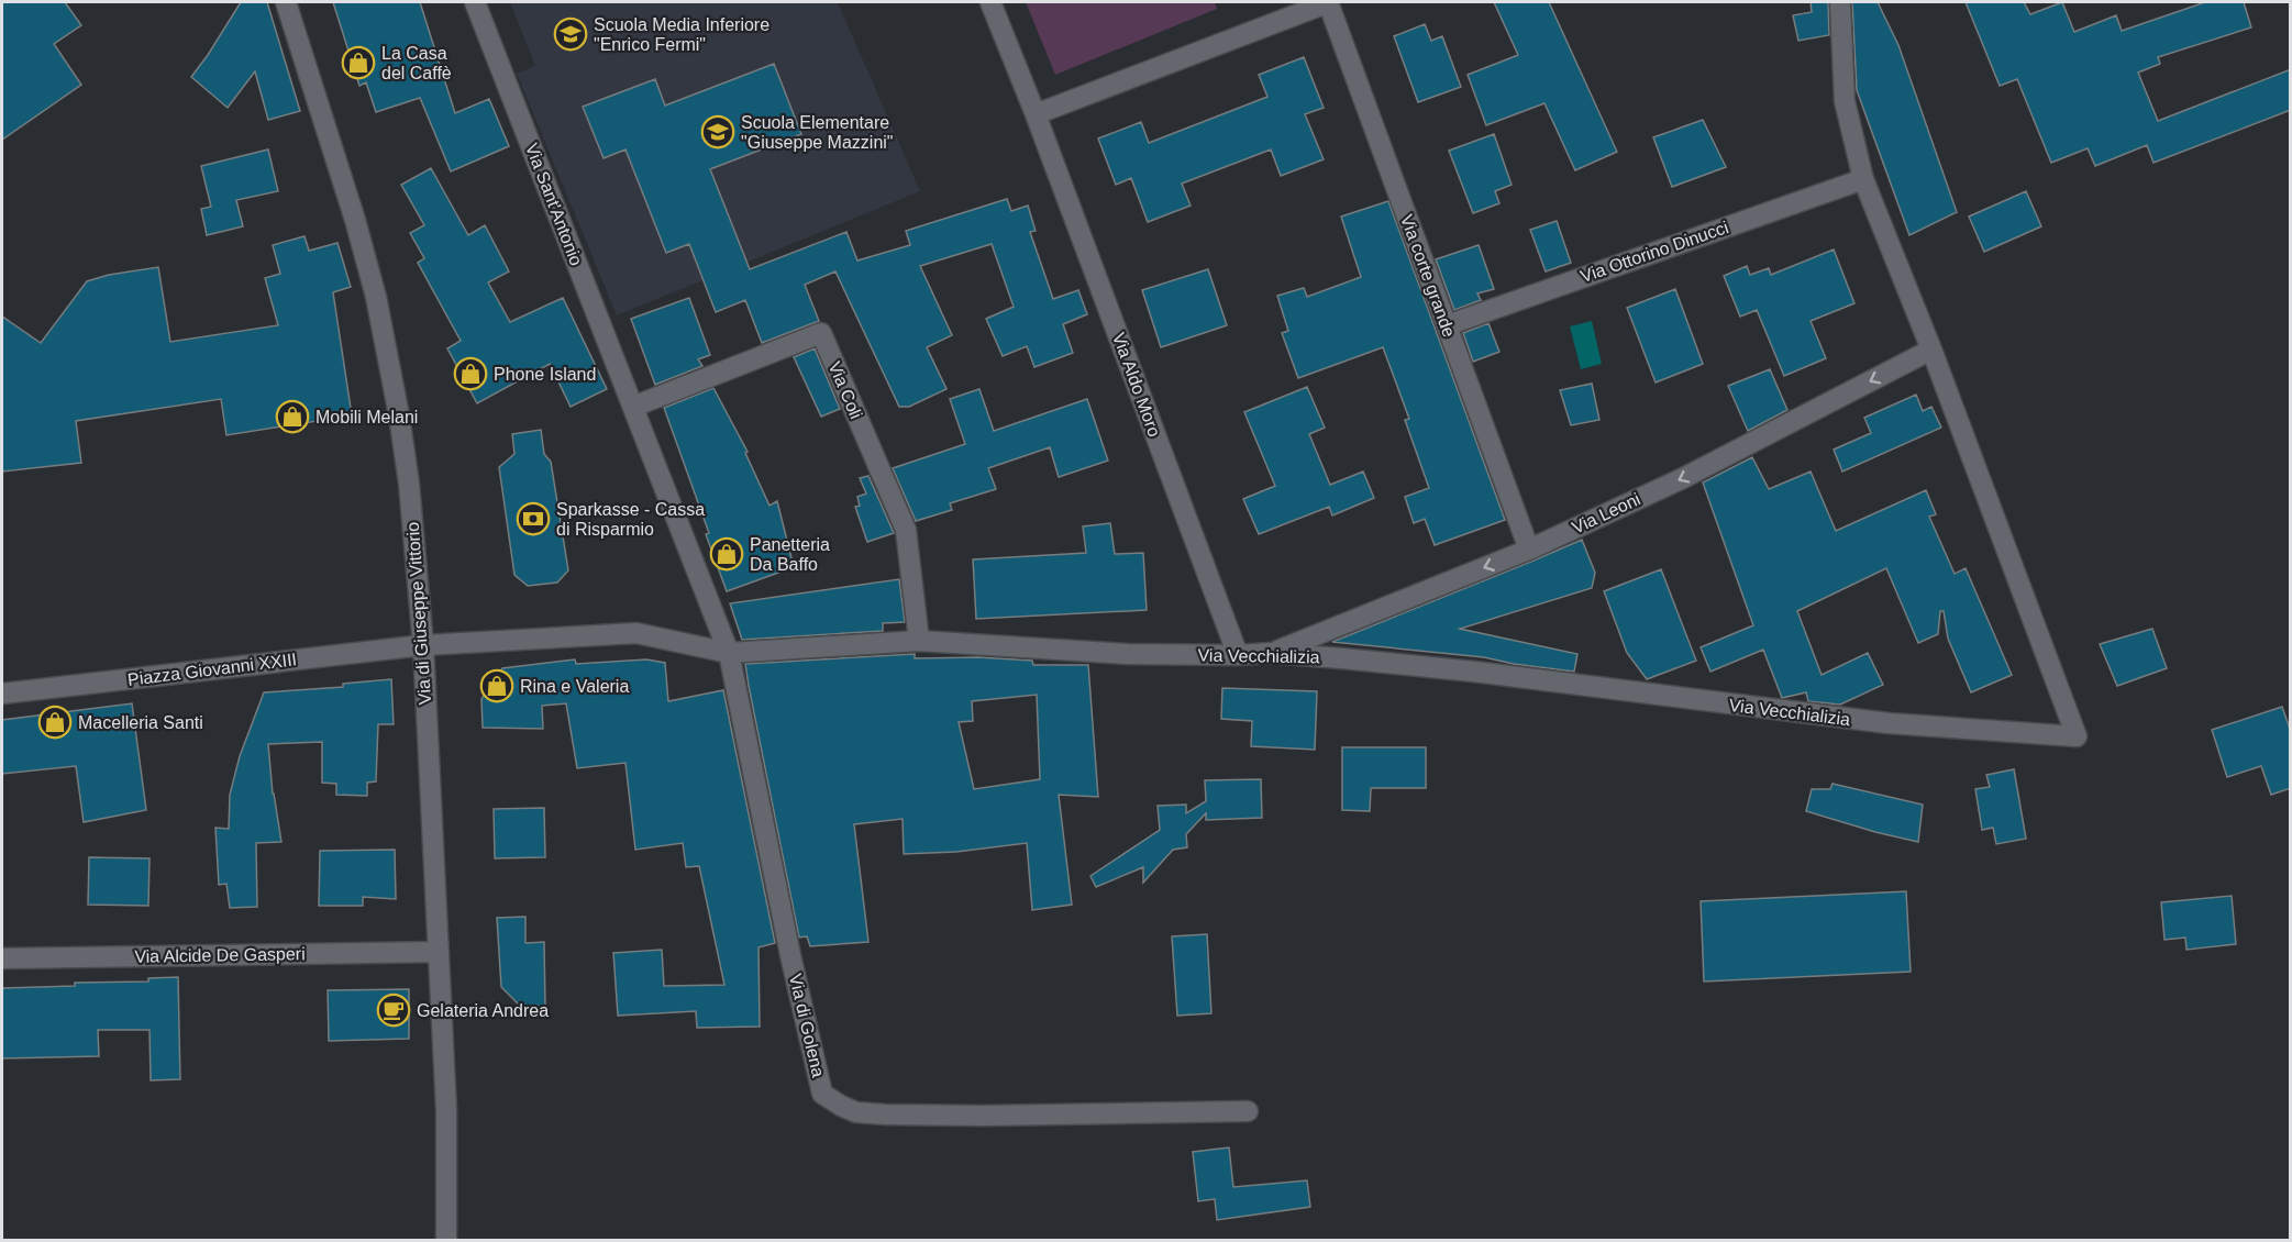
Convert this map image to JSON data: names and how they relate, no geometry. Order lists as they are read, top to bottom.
{
  "streets": {
    "street": [
      "Via Sant'Antonio",
      "Via Ottorino Dinucci",
      "Via corte grande",
      "Via Aldo Moro",
      "Via Coli",
      "Via Leoni",
      "Via di Giuseppe Vittorio",
      "Via Vecchializia",
      "Piazza Giovanni XXIII",
      "Via Alcide De Gasperi",
      "Via di Golena"
    ]
  },
  "crossings": [
    ["Via Sant'Antonio", "Via Coli"],
    ["Via Sant'Antonio", "Via Vecchializia"],
    ["Via Sant'Antonio", "Piazza Giovanni XXIII"],
    ["Via Sant'Antonio", "Via di Golena"],
    ["Via Ottorino Dinucci", "Via corte grande"],
    ["Via Ottorino Dinucci", "Via Vecchializia"],
    ["Via corte grande", "Via Leoni"],
    ["Via Aldo Moro", "Via Vecchializia"],
    ["Via Coli", "Via Vecchializia"],
    ["Via Leoni", "Via Vecchializia"],
    ["Via di Giuseppe Vittorio", "Piazza Giovanni XXIII"],
    ["Via di Giuseppe Vittorio", "Via Alcide De Gasperi"],
    ["Via Vecchializia", "Piazza Giovanni XXIII"],
    ["Via Vecchializia", "Via di Golena"],
    ["Piazza Giovanni XXIII", "Via di Golena"]
  ],
  "one_way": ["Via Leoni"],
  "places": {
    "school or university": ["Scuola Media Inferiore \"Enrico Fermi\"", "Scuola Elementare \"Giuseppe Mazzini\""],
    "shop": [
      "La Casa del Caffè",
      "Phone Island",
      "Mobili Melani",
      "Panetteria Da Baffo",
      "Rina e Valeria",
      "Macelleria Santi"
    ],
    "bank": ["Sparkasse - Cassa di Risparmio"],
    "cafe": ["Gelateria Andrea"]
  }
}
